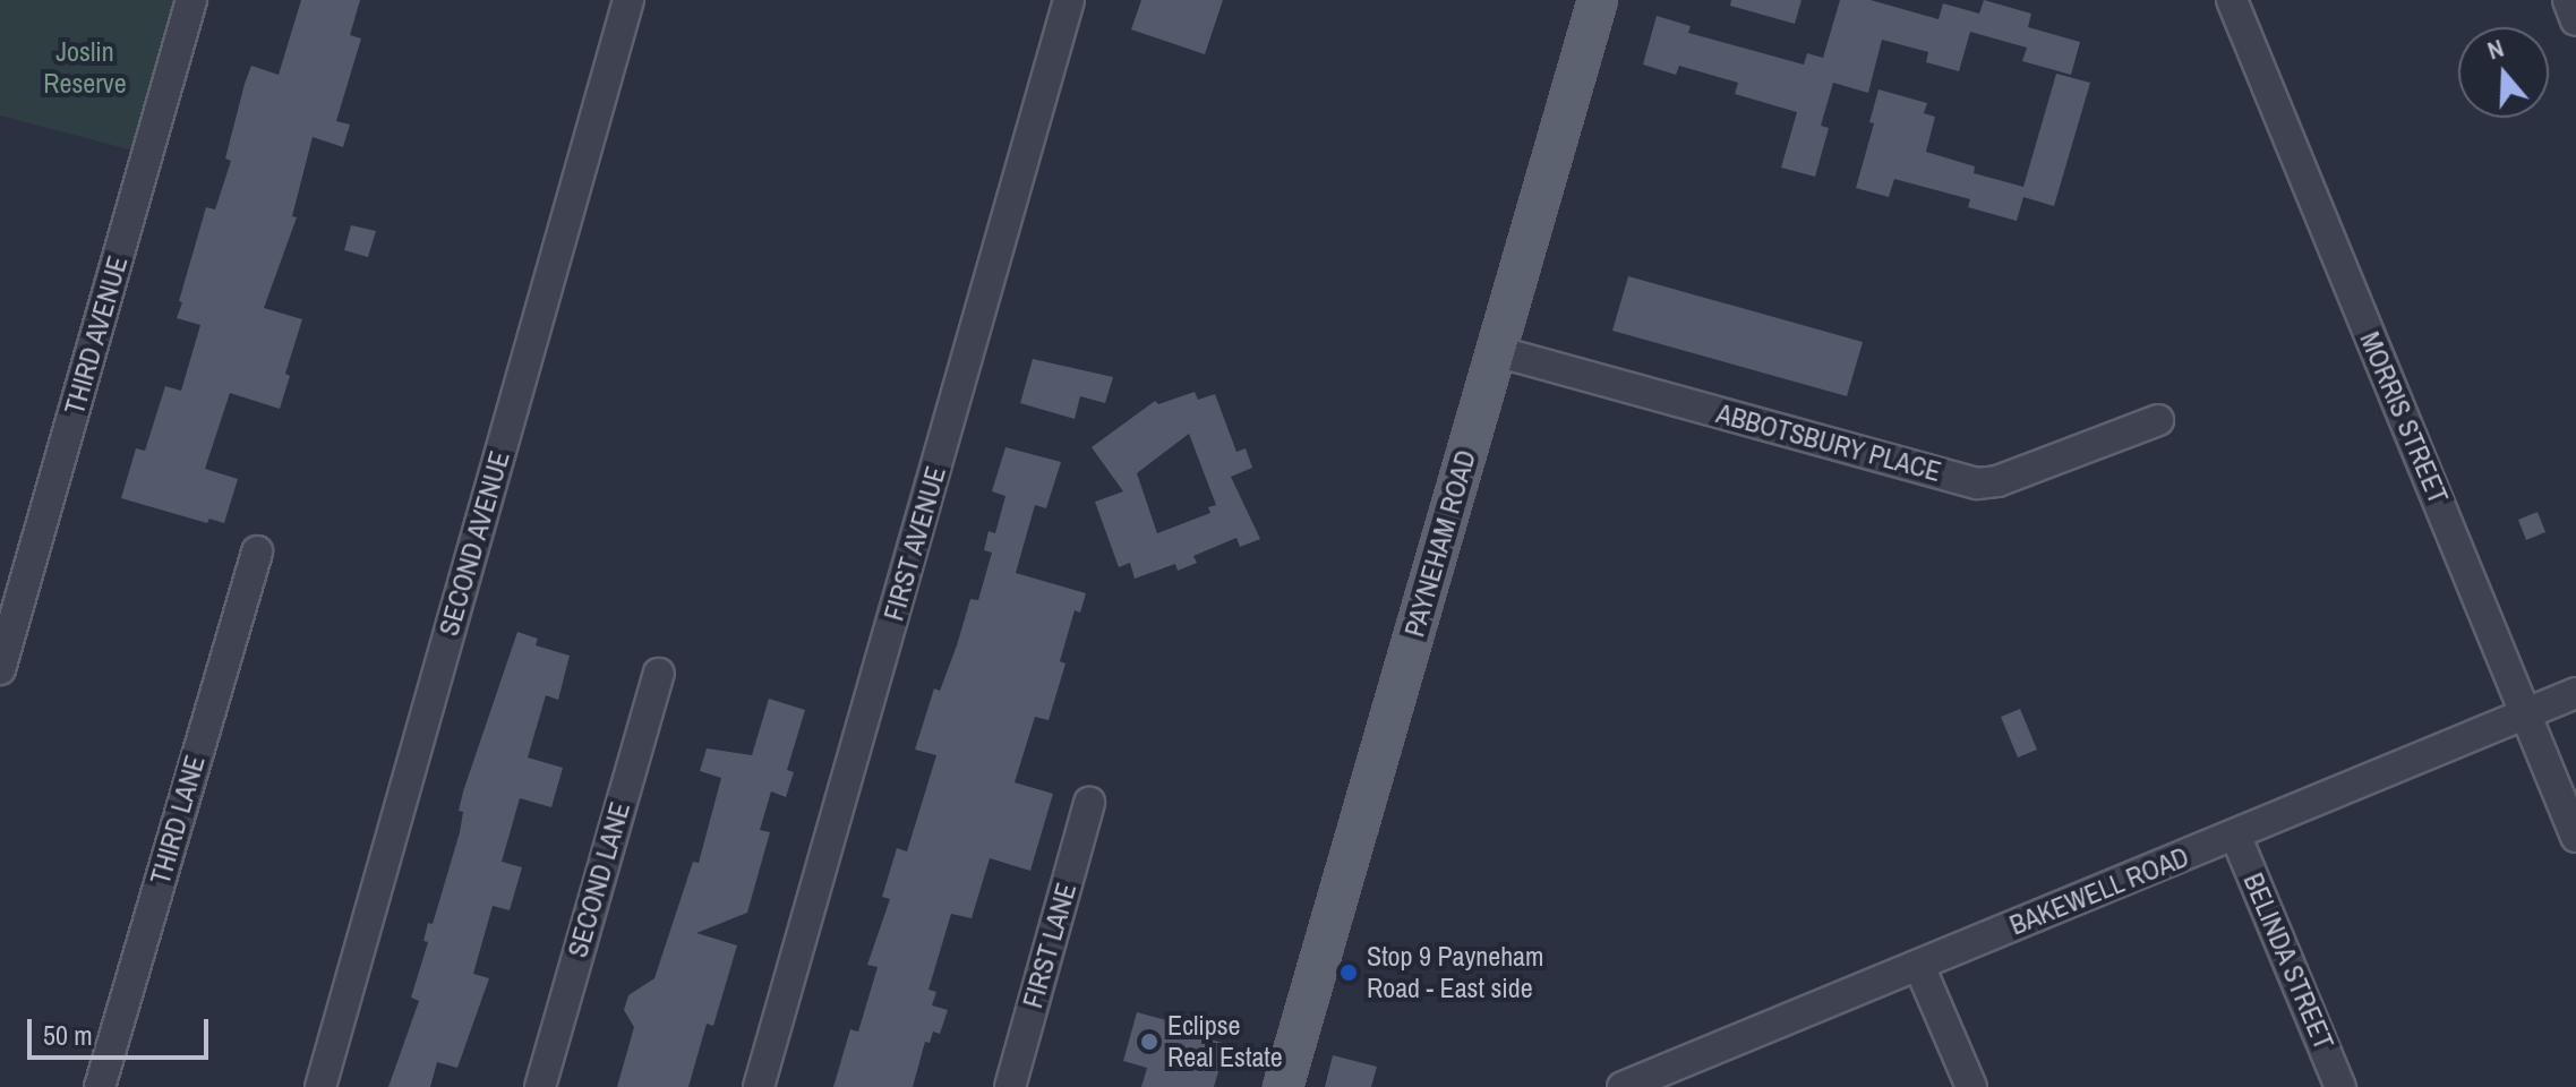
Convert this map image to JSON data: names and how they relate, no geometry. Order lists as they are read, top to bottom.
{
  "streets": {
    "main road": ["PAYNEHAM ROAD"],
    "street": [
      "THIRD AVENUE",
      "MORRIS STREET",
      "ABBOTSBURY PLACE",
      "SECOND AVENUE",
      "FIRST AVENUE",
      "THIRD LANE",
      "SECOND LANE",
      "BAKEWELL ROAD",
      "FIRST LANE",
      "BELINDA STREET"
    ]
  },
  "crossings": [
    ["MORRIS STREET", "BAKEWELL ROAD"],
    ["ABBOTSBURY PLACE", "PAYNEHAM ROAD"],
    ["BAKEWELL ROAD", "BELINDA STREET"]
  ],
  "parks": ["Joslin Reserve"],
  "places": ["Stop 9 Payneham Road - East side", "Eclipse Real Estate"],
  "scale_bar": "50 m",
  "north": "top"
}
